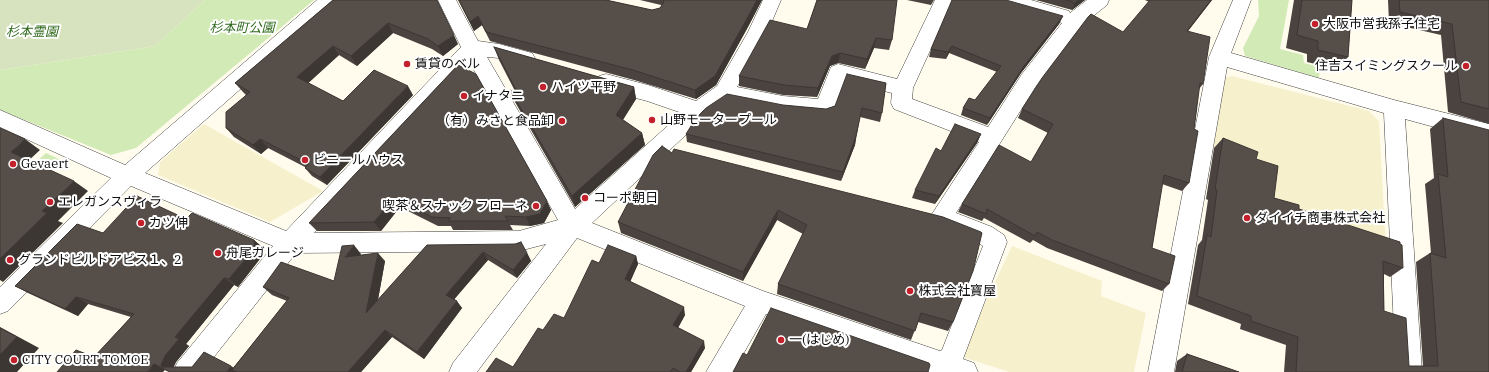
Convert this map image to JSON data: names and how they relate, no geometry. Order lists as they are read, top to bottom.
{
  "parks": ["杉本町公園", "杉本霊園"],
  "places": [
    "大阪市営我孫子住宅",
    "賃貸のベル",
    "住吉スイミングスクール",
    "ハイツ平野",
    "イナタニ",
    "山野モータープール",
    "（有）みさと食品卸",
    "ビニールハウス",
    "Gevaert",
    "コーポ朝日",
    "エレガンスヴィラ",
    "喫茶＆スナック フローネ",
    "ダイイチ商事株式会社",
    "カツ伸",
    "舟尾ガレージ",
    "グランドビルドアビス１、2",
    "株式会社寶屋",
    "一(はじめ)",
    "CITY COURT TOMOE"
  ]
}
